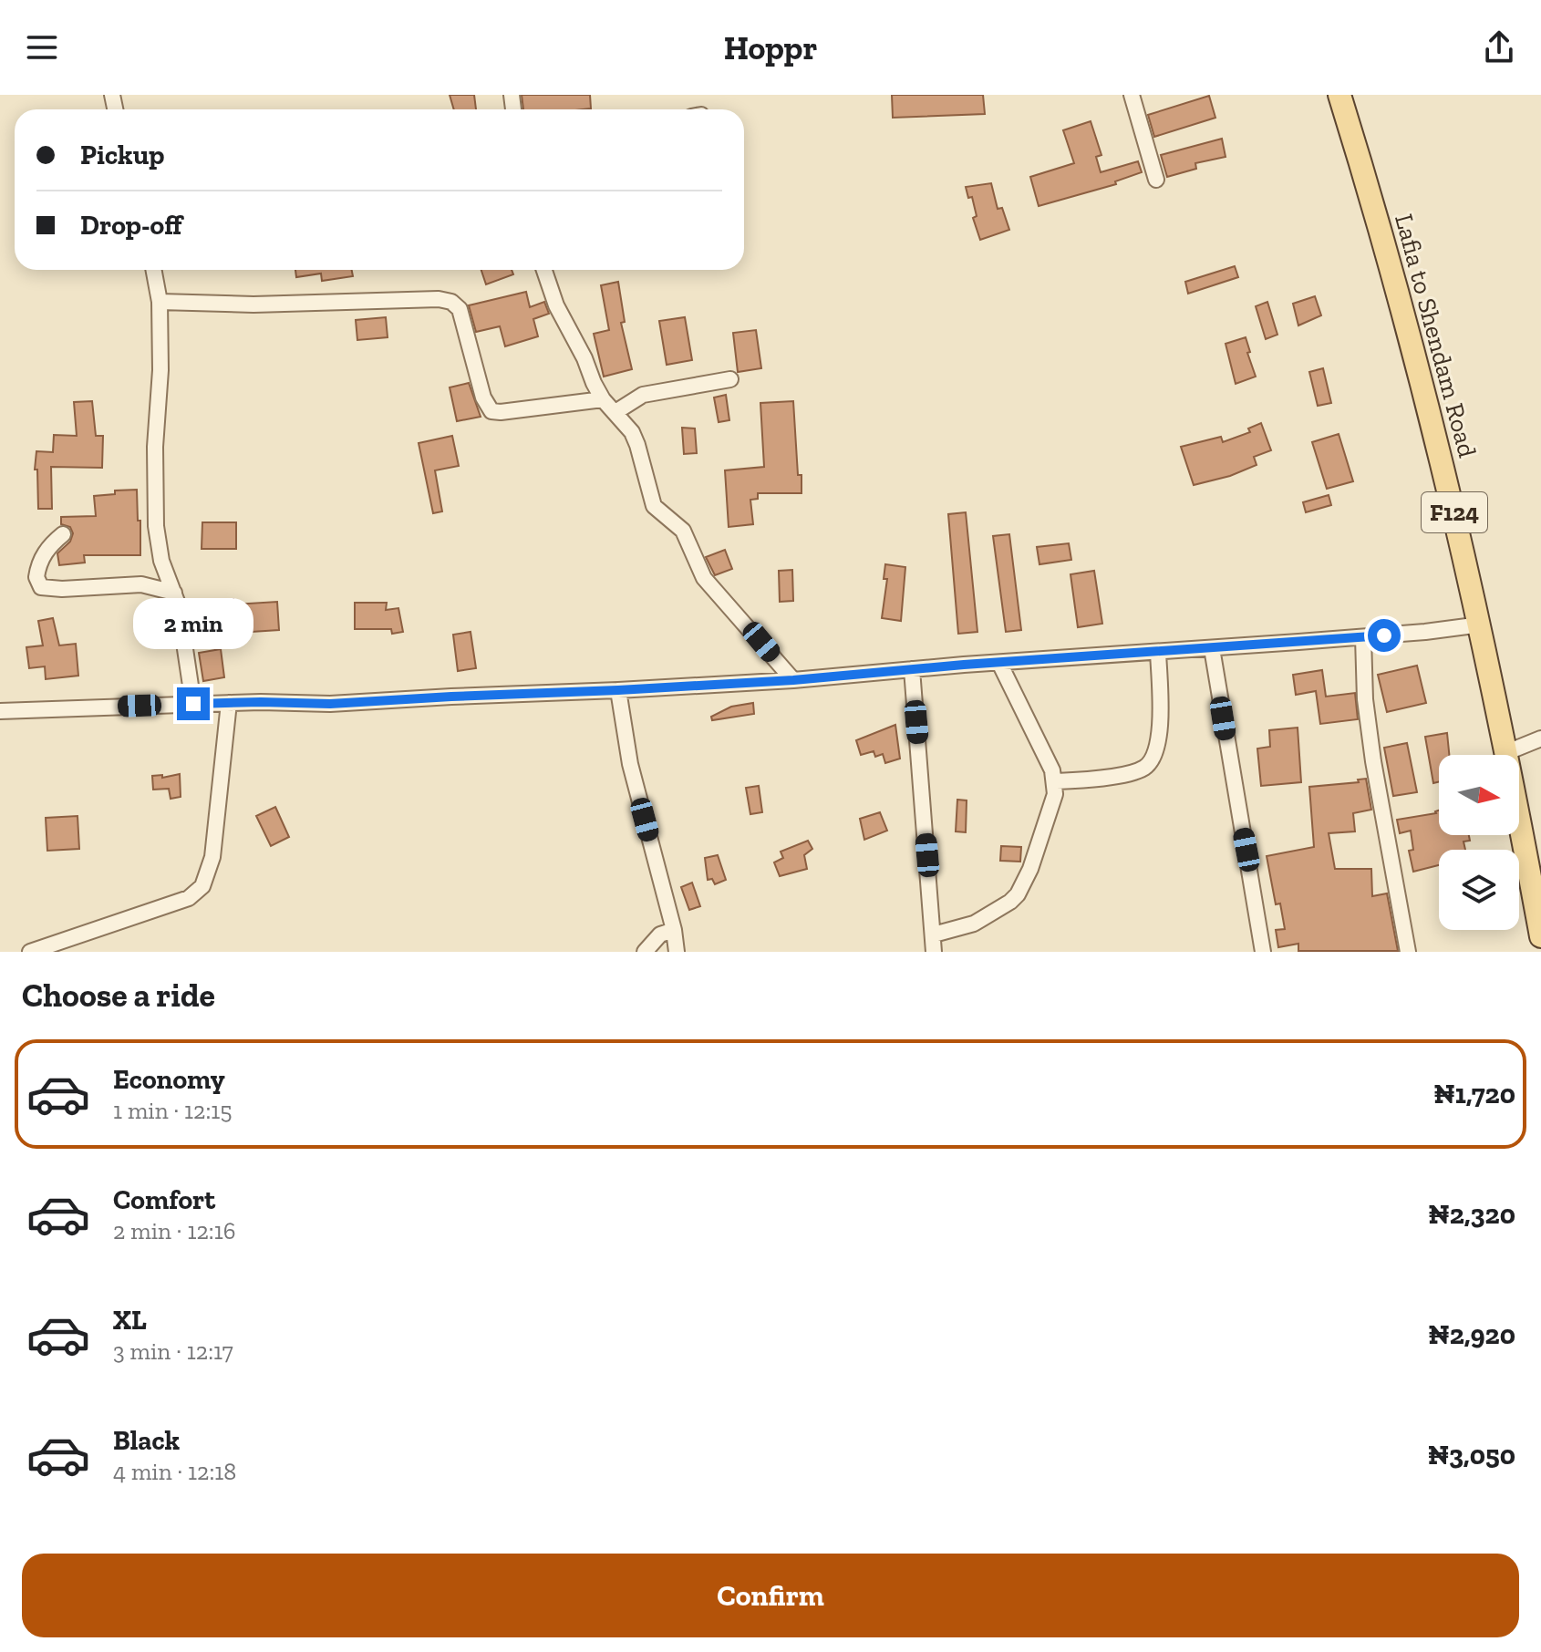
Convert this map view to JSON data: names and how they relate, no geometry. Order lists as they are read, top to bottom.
{
  "streets": {
    "main road": ["Lafia to Shendam Road", "F124"]
  },
  "north": "right",
  "page": {
    "header": "Hoppr",
    "banner": ["Pickup", "Drop-off"],
    "bubble": "2 min",
    "heading": "Choose a ride",
    "list": [
      {
        "name": "Economy",
        "note": "1 min · 12:15",
        "value": "₦1,720"
      },
      {
        "name": "Comfort",
        "note": "2 min · 12:16",
        "value": "₦2,320"
      },
      {
        "name": "XL",
        "note": "3 min · 12:17",
        "value": "₦2,920"
      },
      {
        "name": "Black",
        "note": "4 min · 12:18",
        "value": "₦3,050"
      }
    ],
    "buttons": "Confirm"
  }
}
